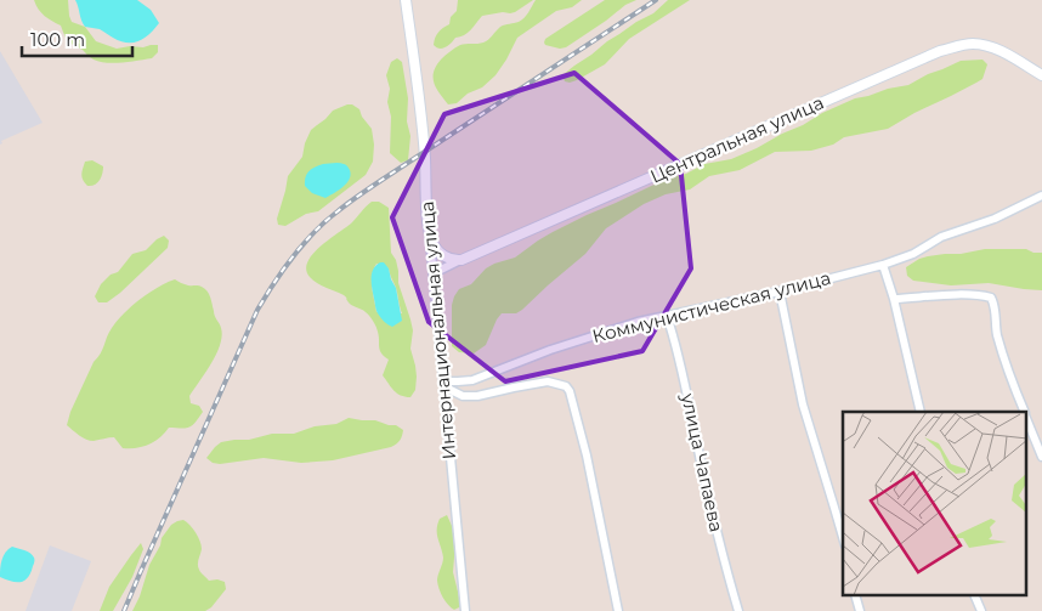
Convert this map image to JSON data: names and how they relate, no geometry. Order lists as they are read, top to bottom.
{
  "streets": {
    "street": [
      "Центральная улица",
      "Коммунистическая улица",
      "Интернациональная улица",
      "улица Чапаева"
    ]
  },
  "crossings": [
    ["Центральная улица", "Интернациональная улица"],
    ["Коммунистическая улица", "Интернациональная улица"],
    ["Коммунистическая улица", "улица Чапаева"]
  ],
  "scale_bar": "100 m"
}
